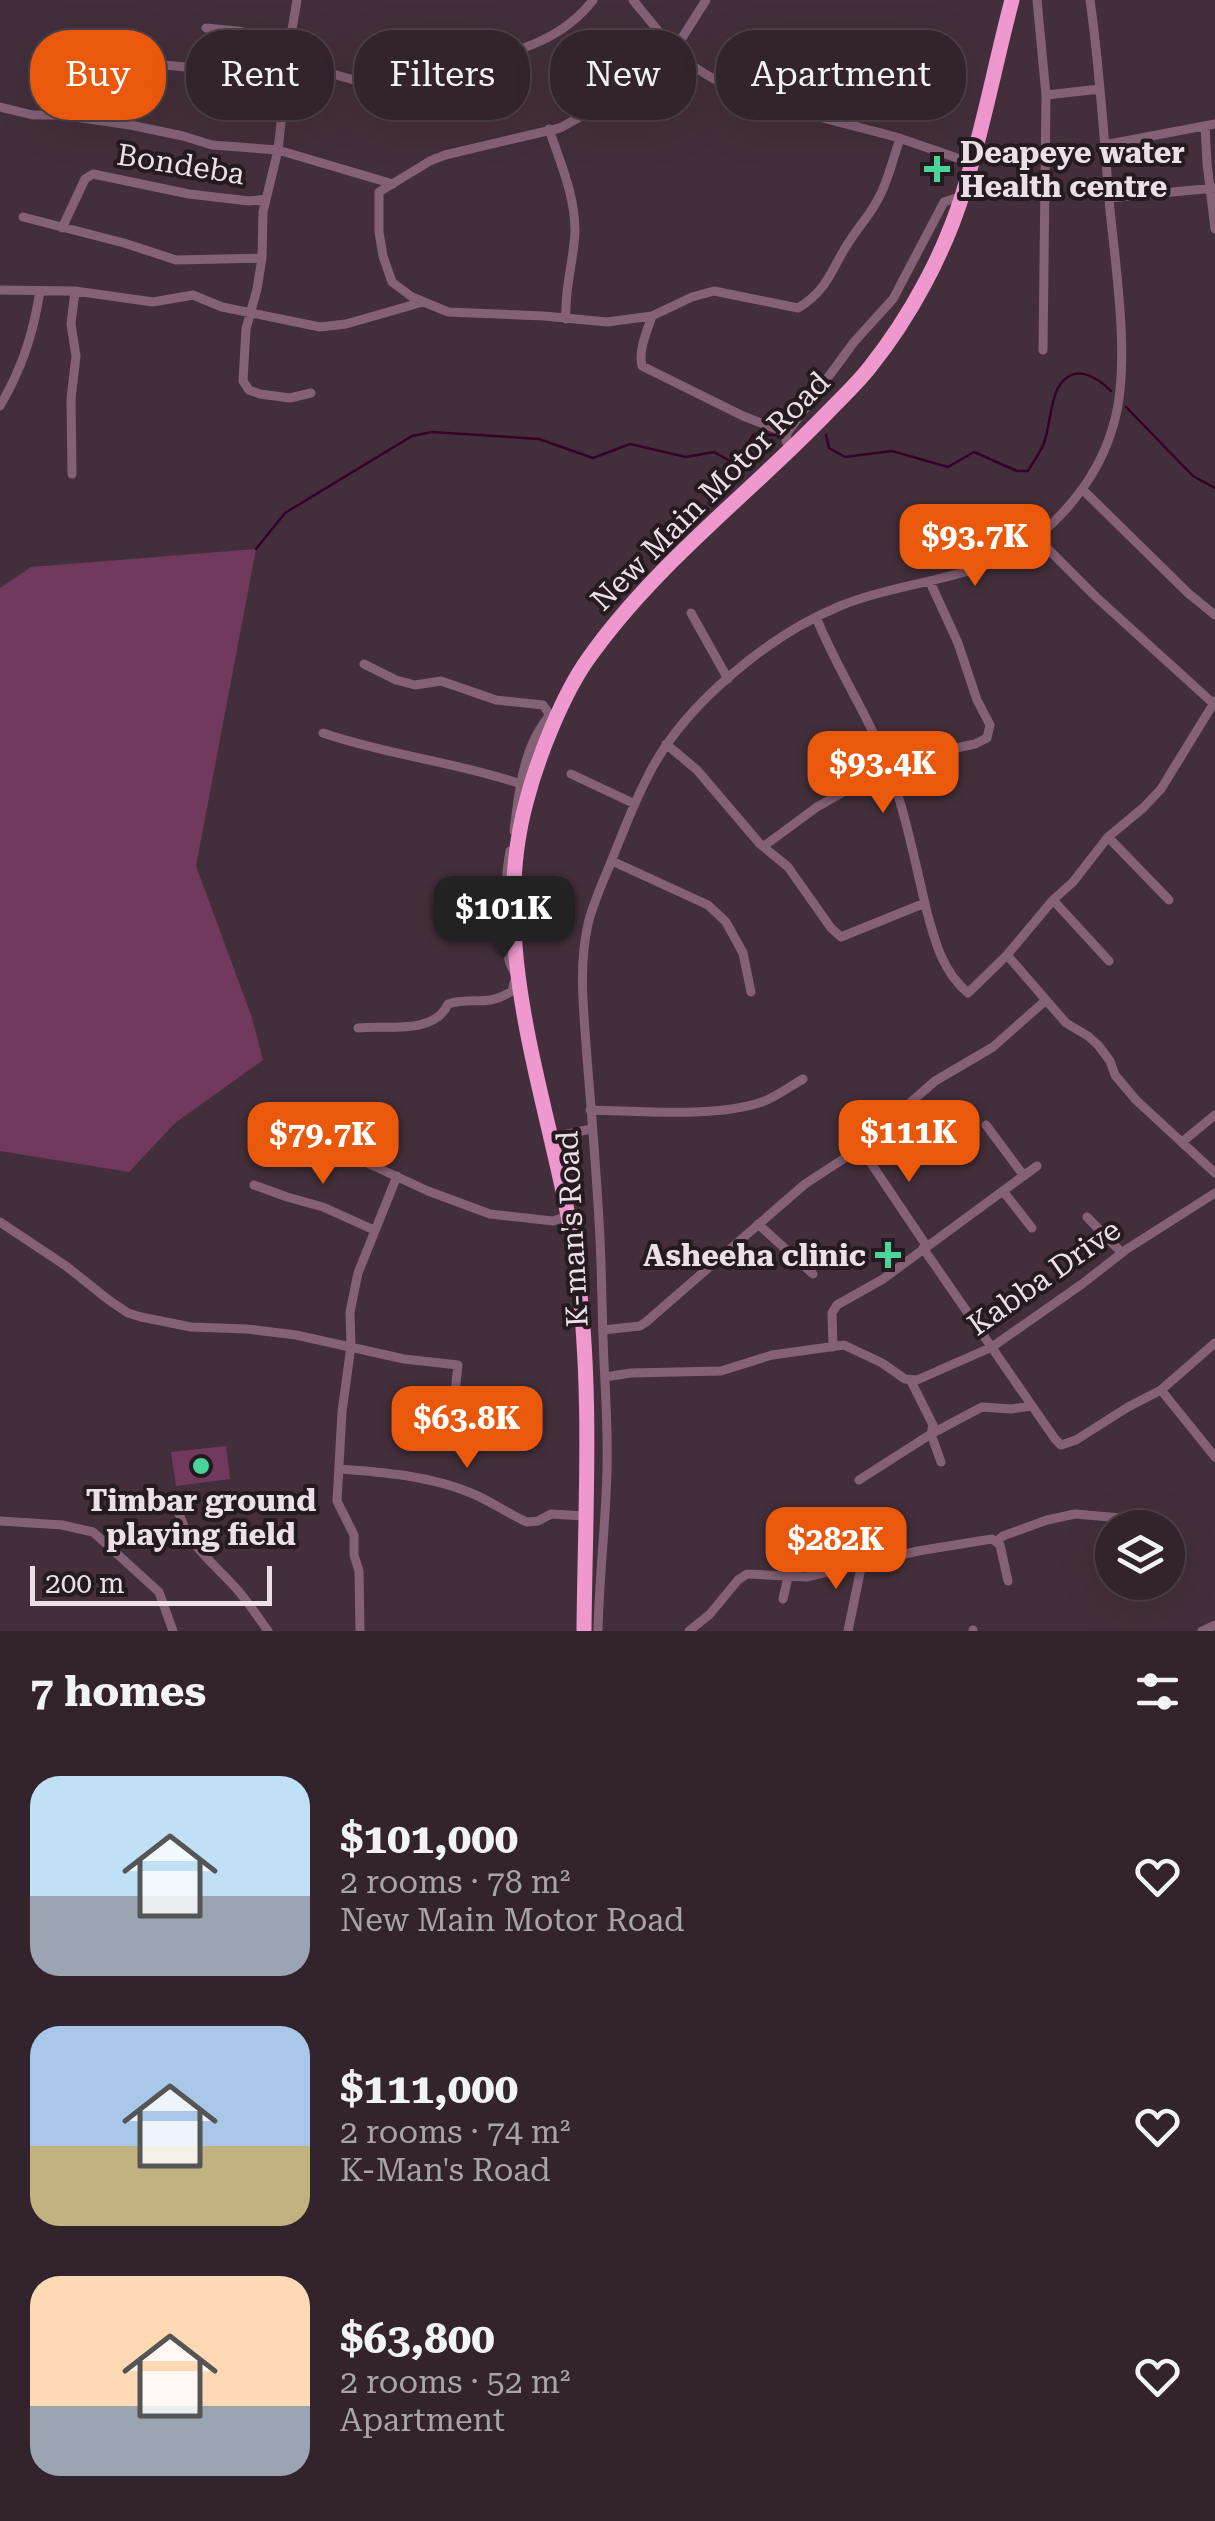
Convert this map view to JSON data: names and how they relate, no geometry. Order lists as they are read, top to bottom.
{
  "streets": {
    "highway": ["New Main Motor Road"],
    "street": ["Bondeba", "K-man's Road", "Kabba Drive"]
  },
  "crossings": [
    ["New Main Motor Road", "K-man's Road"]
  ],
  "places": {
    "health": ["Deapeye water Health centre", "Asheeha clinic"],
    "other": ["Timbar ground playing field"]
  },
  "scale_bar": "200 m",
  "page": {
    "chip": [
      "Buy",
      "Rent",
      "Filters",
      "New",
      "Apartment"
    ],
    "price": [
      "$93.7K",
      "$93.4K",
      "$101K",
      "$111K",
      "$79.7K",
      "$63.8K",
      "$282K"
    ],
    "scale": "200 m",
    "heading": "7 homes",
    "list": [
      {
        "name": "$101,000",
        "note": "2 rooms · 78 m² · New Main Motor Road"
      },
      {
        "name": "$111,000",
        "note": "2 rooms · 74 m² · K-Man's Road"
      },
      {
        "name": "$63,800",
        "note": "2 rooms · 52 m² · Apartment"
      }
    ]
  }
}
